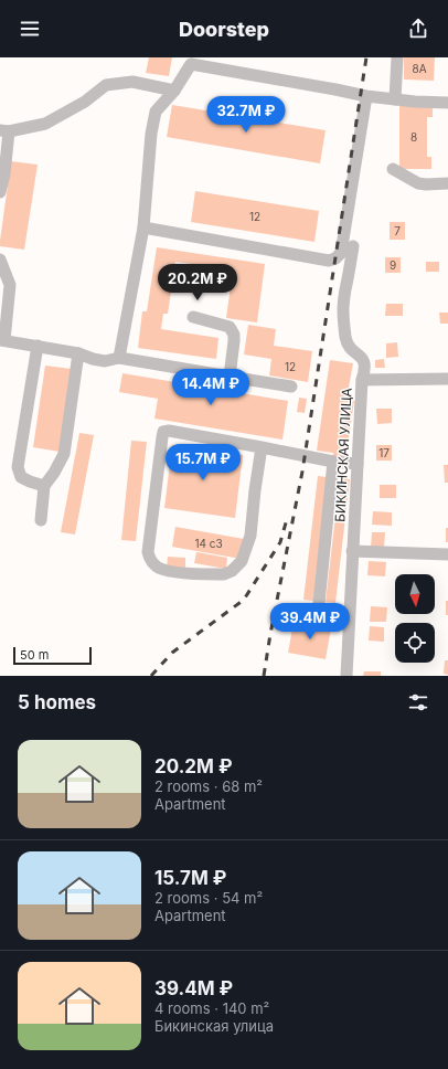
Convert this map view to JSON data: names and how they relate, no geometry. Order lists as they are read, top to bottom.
{
  "streets": {
    "street": ["БИКИНСКАЯ УЛИЦА"]
  },
  "house_numbers": [
    "8А",
    "8",
    "12",
    "7",
    "9",
    "12",
    "17",
    "14 с3"
  ],
  "scale_bar": "50 m",
  "north": "bottom",
  "page": {
    "header": "Doorstep",
    "price": [
      "32.7M ₽",
      "20.2M ₽",
      "14.4M ₽",
      "15.7M ₽",
      "39.4M ₽"
    ],
    "scale": "50 m",
    "heading": "5 homes",
    "list": [
      {
        "name": "20.2M ₽",
        "note": "2 rooms · 68 m² · Apartment"
      },
      {
        "name": "15.7M ₽",
        "note": "2 rooms · 54 m² · Apartment"
      },
      {
        "name": "39.4M ₽",
        "note": "4 rooms · 140 m² · Бикинская улица"
      }
    ]
  }
}
